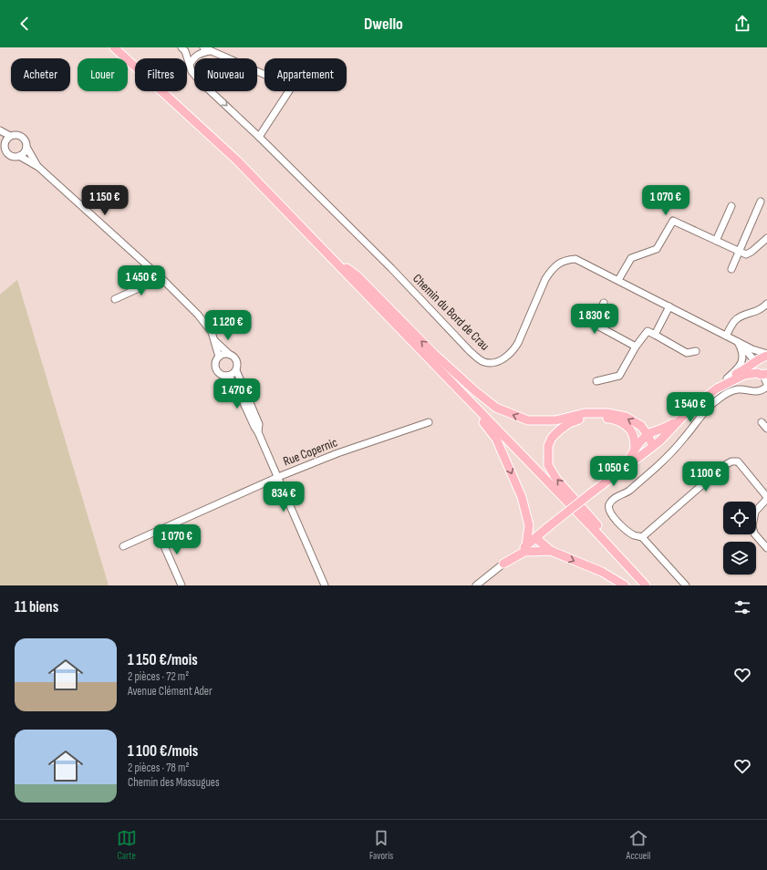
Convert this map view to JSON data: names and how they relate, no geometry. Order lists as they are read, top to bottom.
{
  "streets": {
    "street": ["Chemin du Bord de Crau", "Rue Copernic"]
  },
  "page": {
    "header": "Dwello",
    "chip": [
      "Acheter",
      "Louer",
      "Filtres",
      "Nouveau",
      "Appartement"
    ],
    "price": [
      "1 150 €",
      "1 070 €",
      "1 450 €",
      "1 830 €",
      "1 120 €",
      "1 470 €",
      "1 540 €",
      "1 050 €",
      "1 100 €",
      "834 €",
      "1 070 €"
    ],
    "heading": "11 biens",
    "list": [
      {
        "name": "1 150 €/mois",
        "note": "2 pièces · 72 m² · Avenue Clément Ader"
      },
      {
        "name": "1 100 €/mois",
        "note": "2 pièces · 78 m² · Chemin des Massugues"
      }
    ],
    "tabs": ["Carte", "Favoris", "Accueil"]
  }
}
